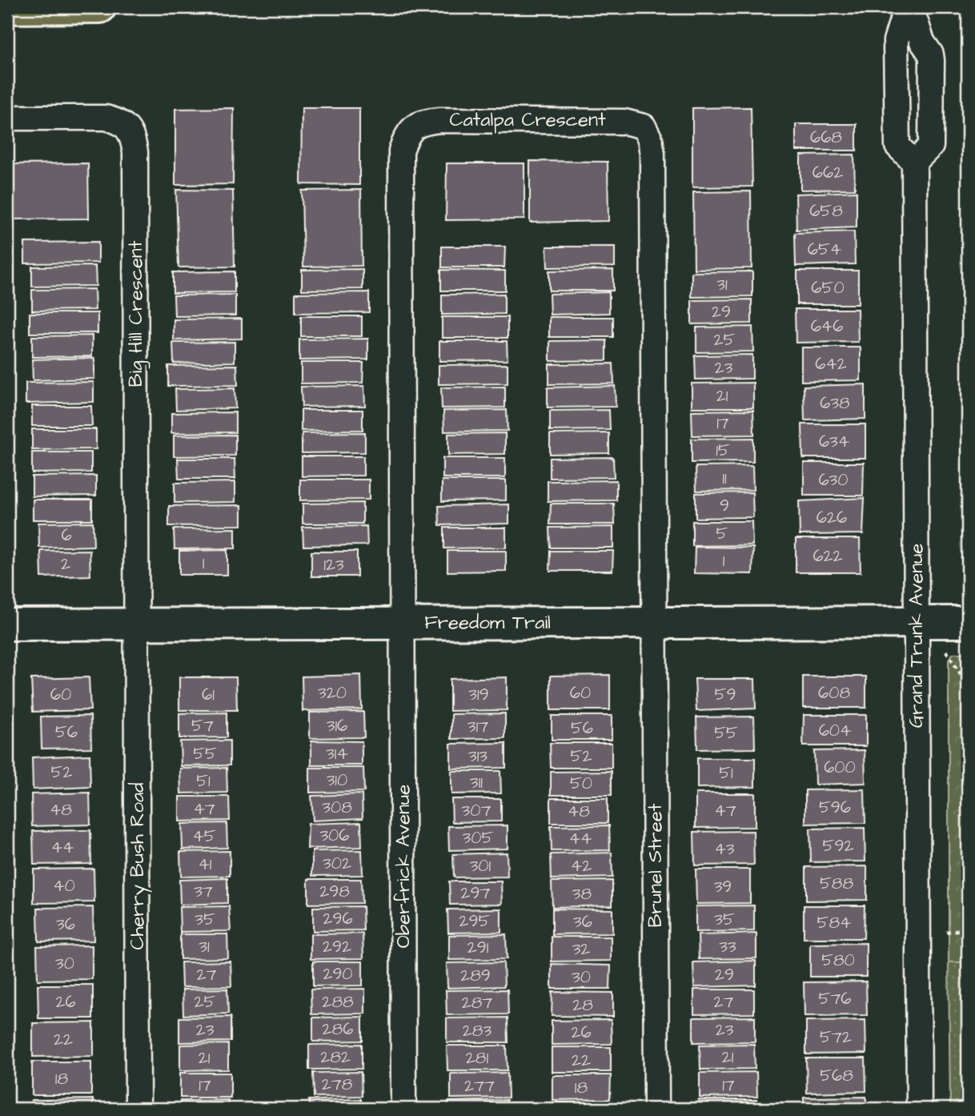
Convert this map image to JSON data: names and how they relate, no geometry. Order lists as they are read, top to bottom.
{
  "streets": {
    "street": [
      "Catalpa Crescent",
      "Big Hill Crescent",
      "Freedom Trail",
      "Grand Trunk Avenue",
      "Brunel Street",
      "Cherry Bush Road",
      "Oberfrick Avenue"
    ]
  },
  "crossings": [
    ["Catalpa Crescent", "Freedom Trail"],
    ["Catalpa Crescent", "Brunel Street"],
    ["Catalpa Crescent", "Oberfrick Avenue"],
    ["Big Hill Crescent", "Freedom Trail"],
    ["Big Hill Crescent", "Cherry Bush Road"],
    ["Freedom Trail", "Grand Trunk Avenue"],
    ["Freedom Trail", "Brunel Street"],
    ["Freedom Trail", "Cherry Bush Road"],
    ["Freedom Trail", "Oberfrick Avenue"]
  ],
  "house_numbers": [
    "668",
    "662",
    "658",
    "654",
    "31",
    "650",
    "29",
    "646",
    "25",
    "642",
    "23",
    "21",
    "638",
    "17",
    "634",
    "15",
    "11",
    "630",
    "9",
    "626",
    "5",
    "6",
    "622",
    "1",
    "1",
    "2",
    "123",
    "320",
    "60",
    "608",
    "60",
    "61",
    "319",
    "59",
    "57",
    "316",
    "317",
    "56",
    "604",
    "56",
    "55",
    "55",
    "314",
    "313",
    "52",
    "600",
    "52",
    "51",
    "310",
    "51",
    "311",
    "50",
    "308",
    "596",
    "47",
    "48",
    "307",
    "47",
    "48",
    "306",
    "45",
    "305",
    "44",
    "592",
    "44",
    "43",
    "302",
    "41",
    "301",
    "42",
    "588",
    "40",
    "39",
    "37",
    "298",
    "297",
    "38",
    "296",
    "35",
    "35",
    "295",
    "36",
    "584",
    "36",
    "31",
    "292",
    "33",
    "291",
    "32",
    "580",
    "30",
    "290",
    "27",
    "29",
    "289",
    "30",
    "576",
    "26",
    "25",
    "288",
    "27",
    "287",
    "28",
    "286",
    "23",
    "23",
    "283",
    "26",
    "572",
    "22",
    "282",
    "21",
    "21",
    "281",
    "22",
    "568",
    "18",
    "278",
    "17",
    "17",
    "277",
    "18"
  ]
}
